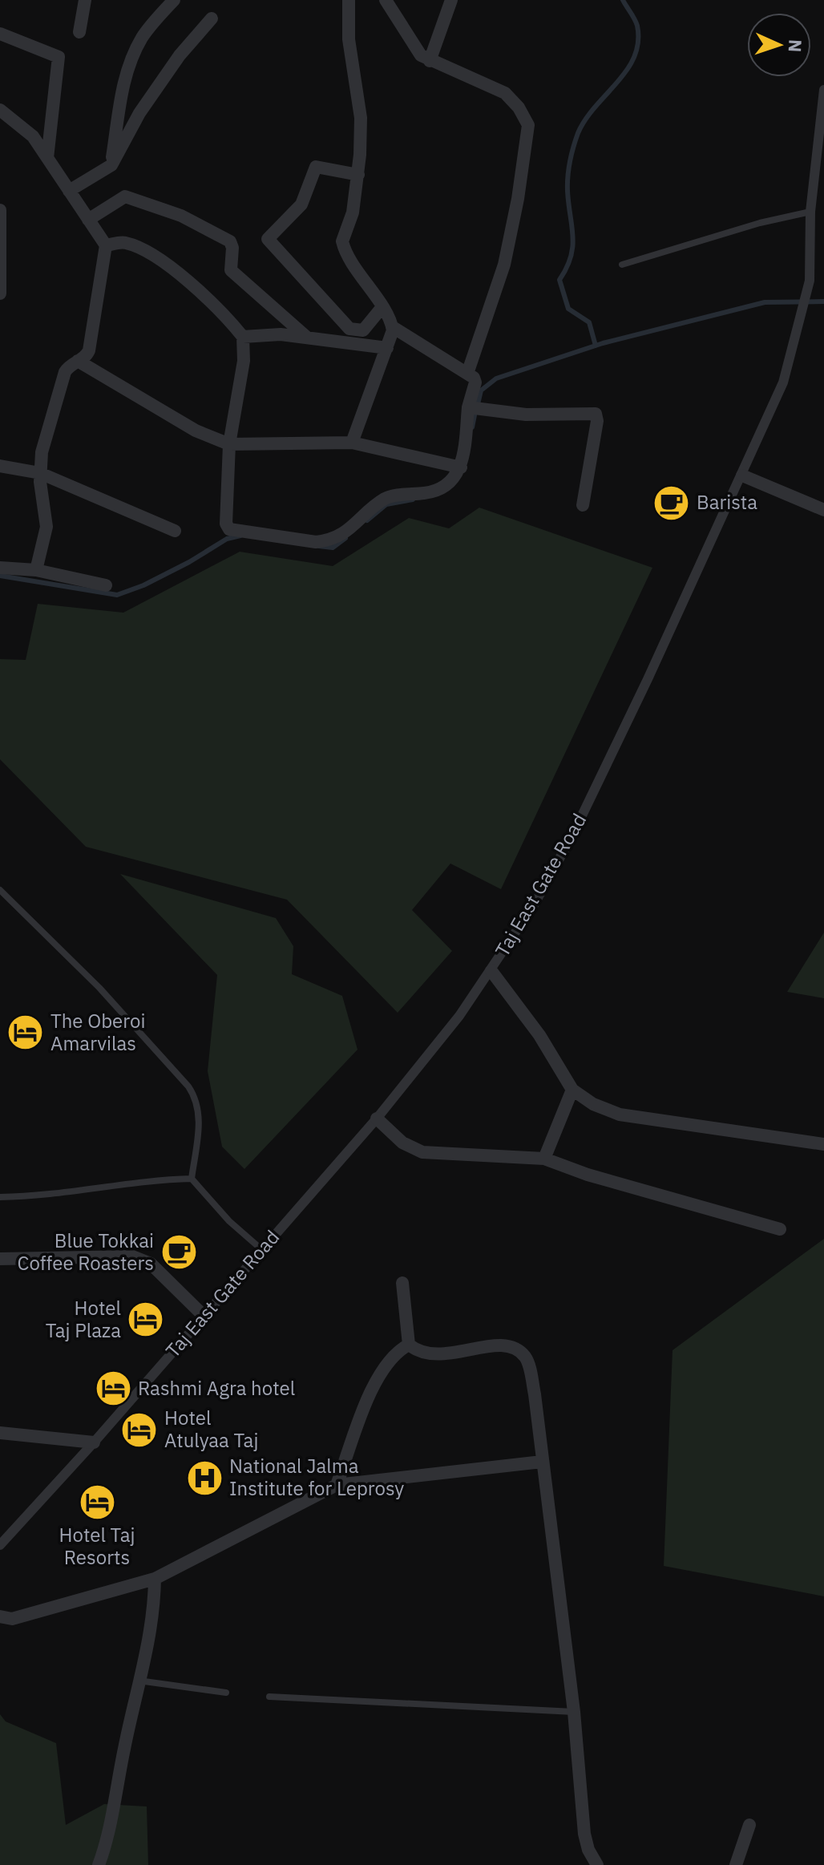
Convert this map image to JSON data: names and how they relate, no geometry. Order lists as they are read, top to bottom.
{
  "streets": {
    "street": ["Taj East Gate Road"]
  },
  "places": {
    "cafe": ["Barista", "Blue Tokkai Coffee Roasters"],
    "hotel": [
      "The Oberoi Amarvilas",
      "Hotel Taj Plaza",
      "Rashmi Agra hotel",
      "Hotel Atulyaa Taj",
      "Hotel Taj Resorts"
    ],
    "hospital": ["National Jalma Institute for Leprosy"]
  },
  "north": "right"
}
